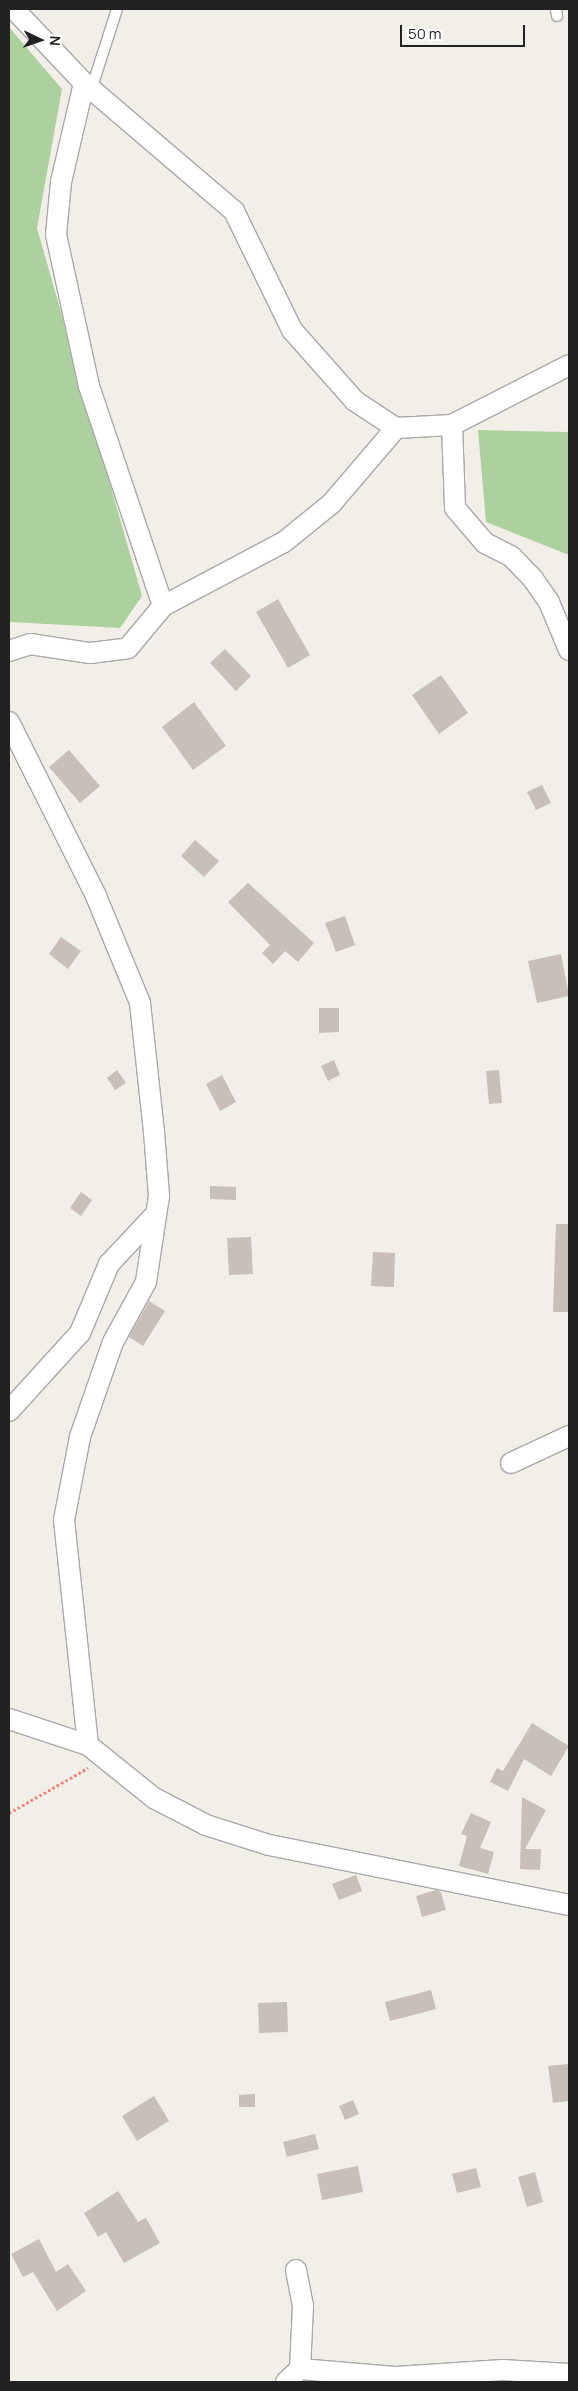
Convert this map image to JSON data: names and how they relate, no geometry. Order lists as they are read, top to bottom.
{
  "scale_bar": "50 m",
  "north": "right"
}
